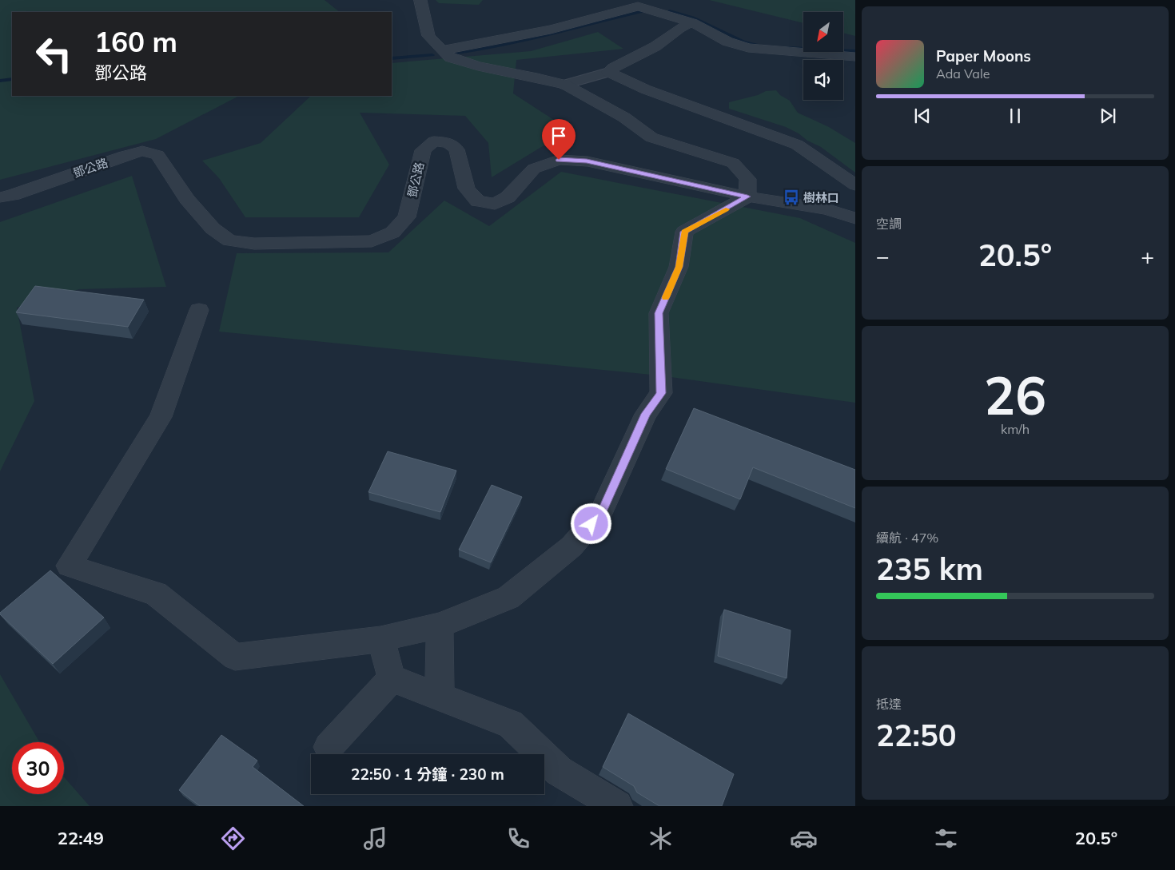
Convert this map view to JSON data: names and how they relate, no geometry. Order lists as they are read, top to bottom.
{
  "streets": {
    "street": ["鄧公路"]
  },
  "places": {
    "bus stop": ["樹林口"]
  },
  "north": "bottom left",
  "page": {
    "turn": ["160 m", "鄧公路"],
    "song": ["Paper Moons", "Ada Vale"],
    "tile": [
      "空調",
      ["26", "km/h"],
      ["續航 · 47%", "235 km"],
      ["抵達", "22:50"]
    ],
    "heat": ["−", "20.5°", "+"],
    "limit": "30",
    "trip": "22:50 · 1 分鐘 · 230 m",
    "tabs": ["22:49", "20.5°"]
  }
}
